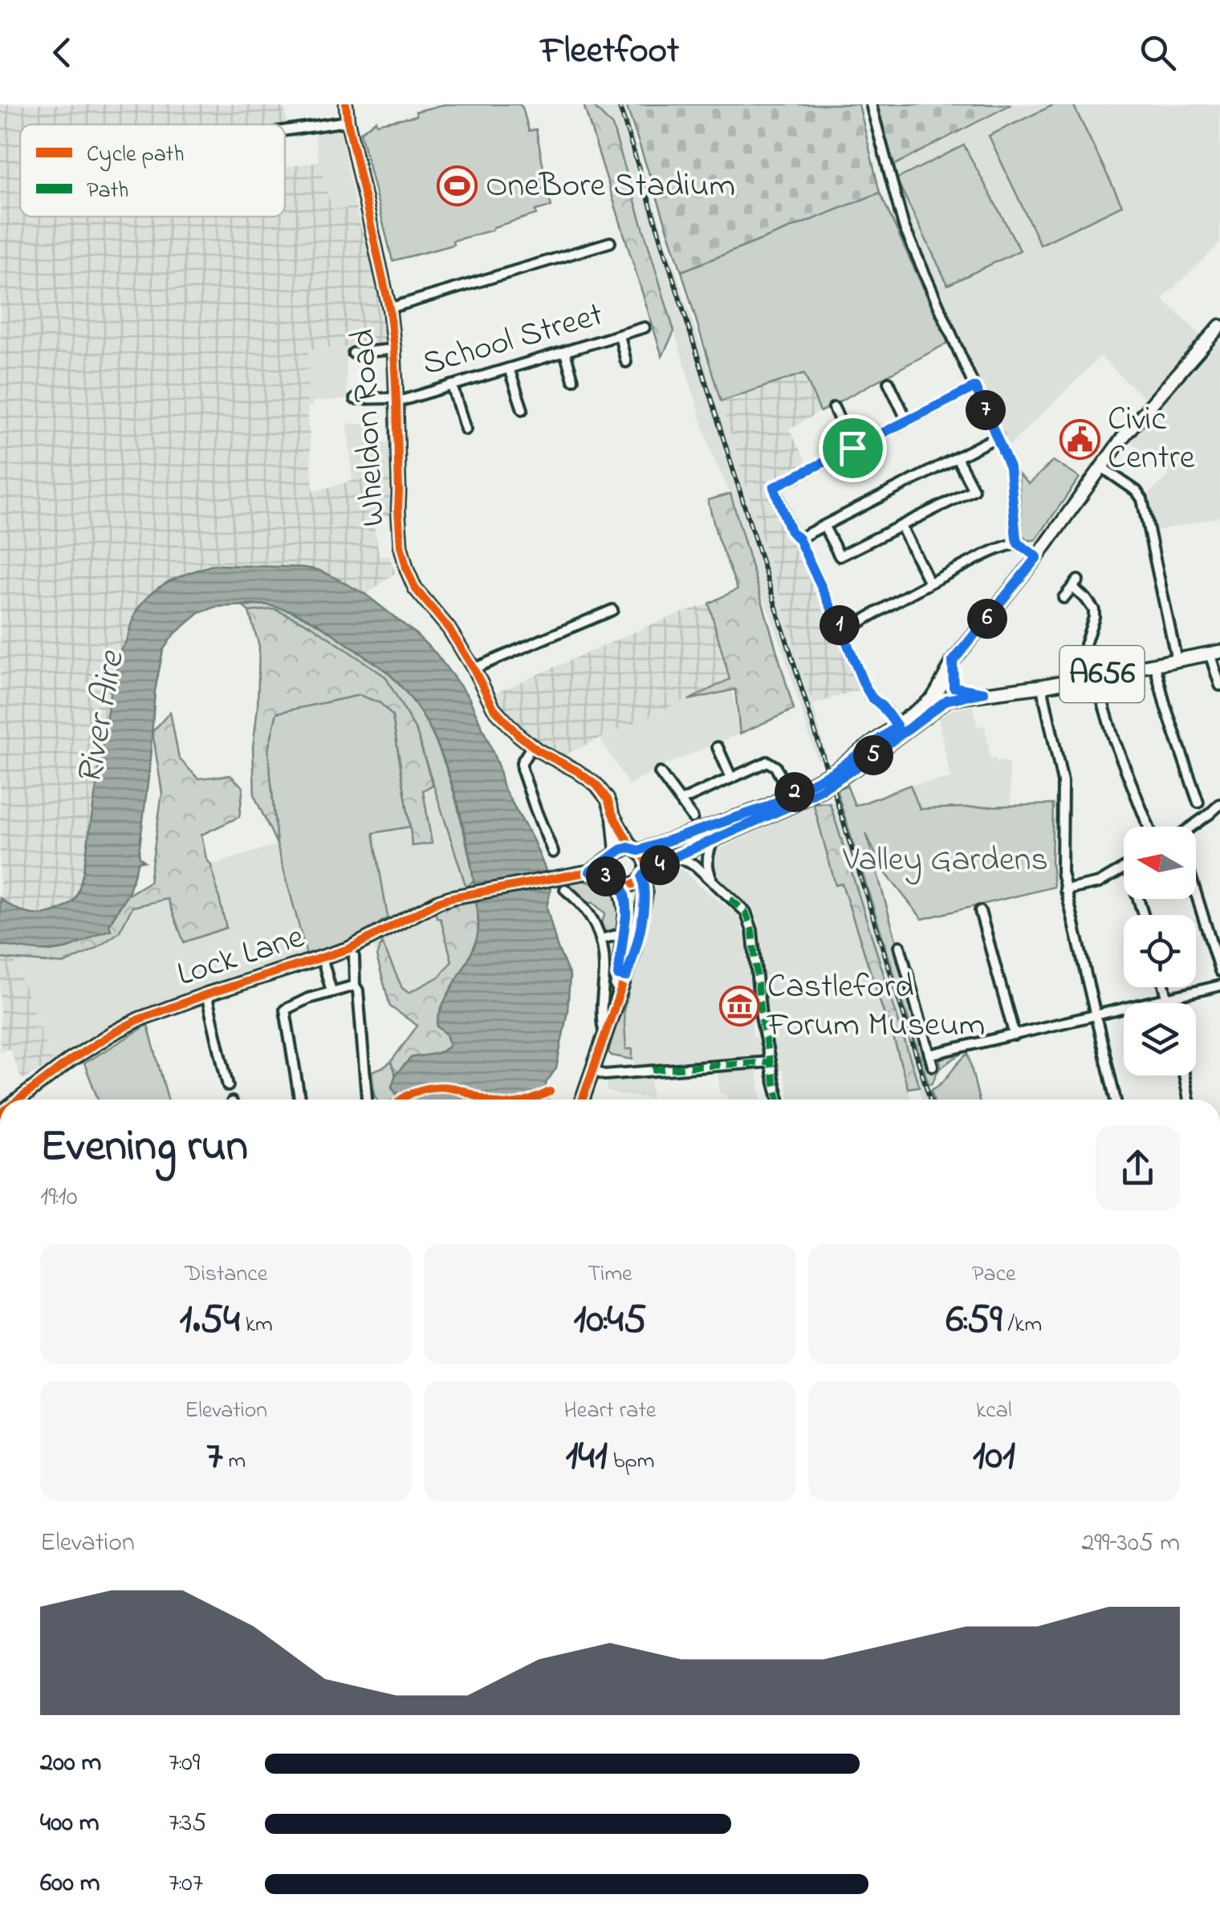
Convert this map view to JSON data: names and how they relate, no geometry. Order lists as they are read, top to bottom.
{
  "streets": {
    "main road": ["A656", "Lock Lane"],
    "street": ["School Street", "Wheldon Road"]
  },
  "crossings": [
    ["School Street", "Wheldon Road"],
    ["Wheldon Road", "A656"],
    ["A656", "Lock Lane"]
  ],
  "water": ["River Aire"],
  "parks": ["Valley Gardens"],
  "places": {
    "sports": ["OneBore Stadium"],
    "public building": ["Civic Centre"],
    "museum": ["Castleford Forum Museum"]
  },
  "legend": ["Cycle path", "Path"],
  "north": "left",
  "page": {
    "header": "Fleetfoot",
    "pins": [
      "7",
      "6",
      "1",
      "5",
      "2",
      "4",
      "3"
    ],
    "heading": ["Evening run", "19:10"],
    "stats": [
      ["Distance", "1.54 km"],
      ["Time", "10:45"],
      ["Pace", "6:59 /km"],
      ["Elevation", "7 m"],
      ["Heart rate", "141 bpm"],
      ["kcal", "101"]
    ],
    "chart": ["Elevation", "299–305 m"],
    "list": [
      {
        "name": "200 m",
        "note": "7:09"
      },
      {
        "name": "400 m",
        "note": "7:35"
      },
      {
        "name": "600 m",
        "note": "7:07"
      }
    ]
  }
}
